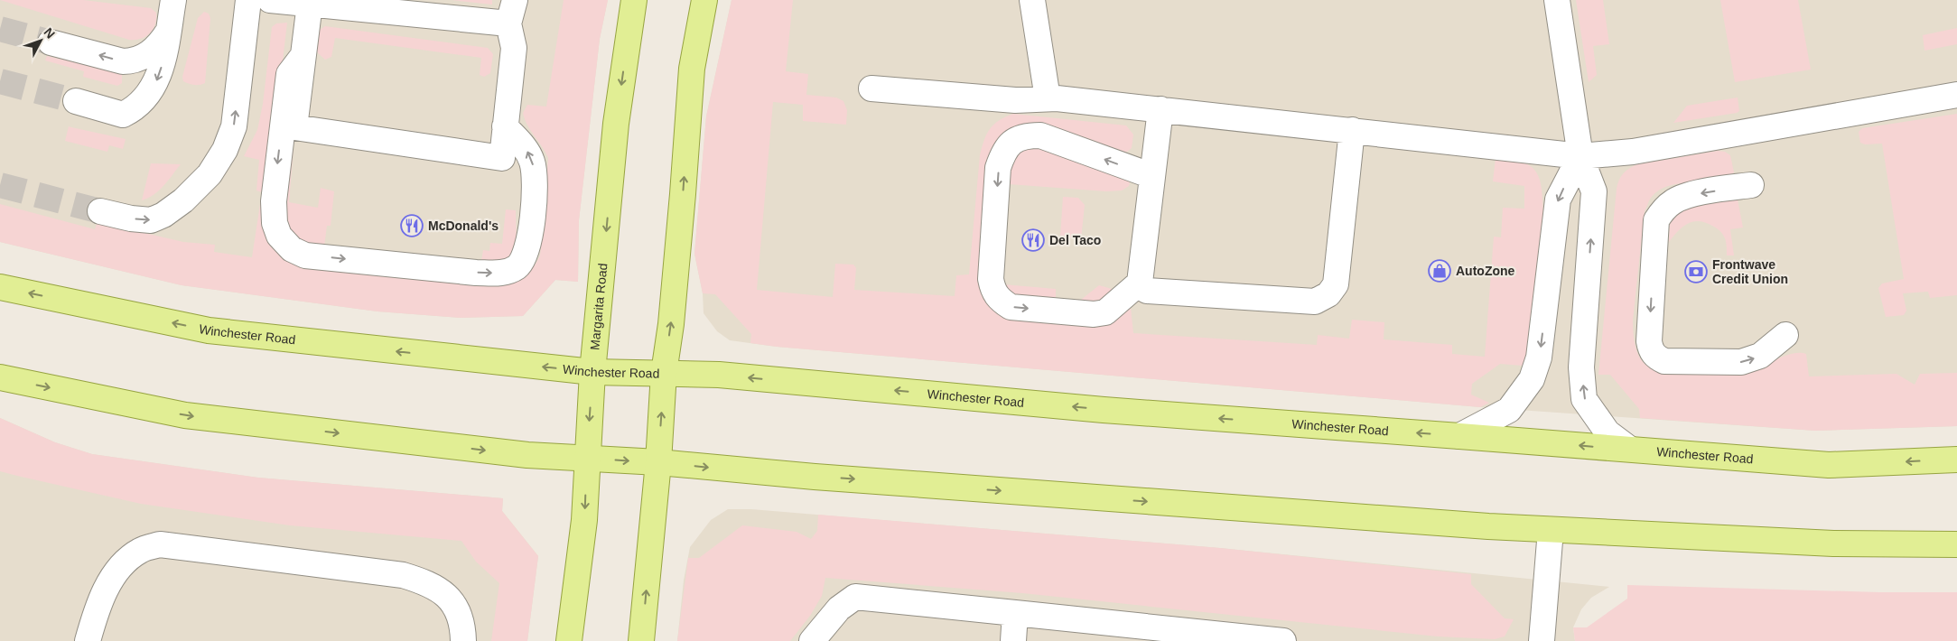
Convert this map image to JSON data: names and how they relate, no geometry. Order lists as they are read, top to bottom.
{
  "streets": {
    "main road": ["Margarita Road", "Winchester Road"]
  },
  "crossings": [
    ["Margarita Road", "Winchester Road"]
  ],
  "places": {
    "restaurant": ["McDonald's", "Del Taco"],
    "shop": ["AutoZone"],
    "bank": ["Frontwave Credit Union"]
  },
  "north": "top right"
}
